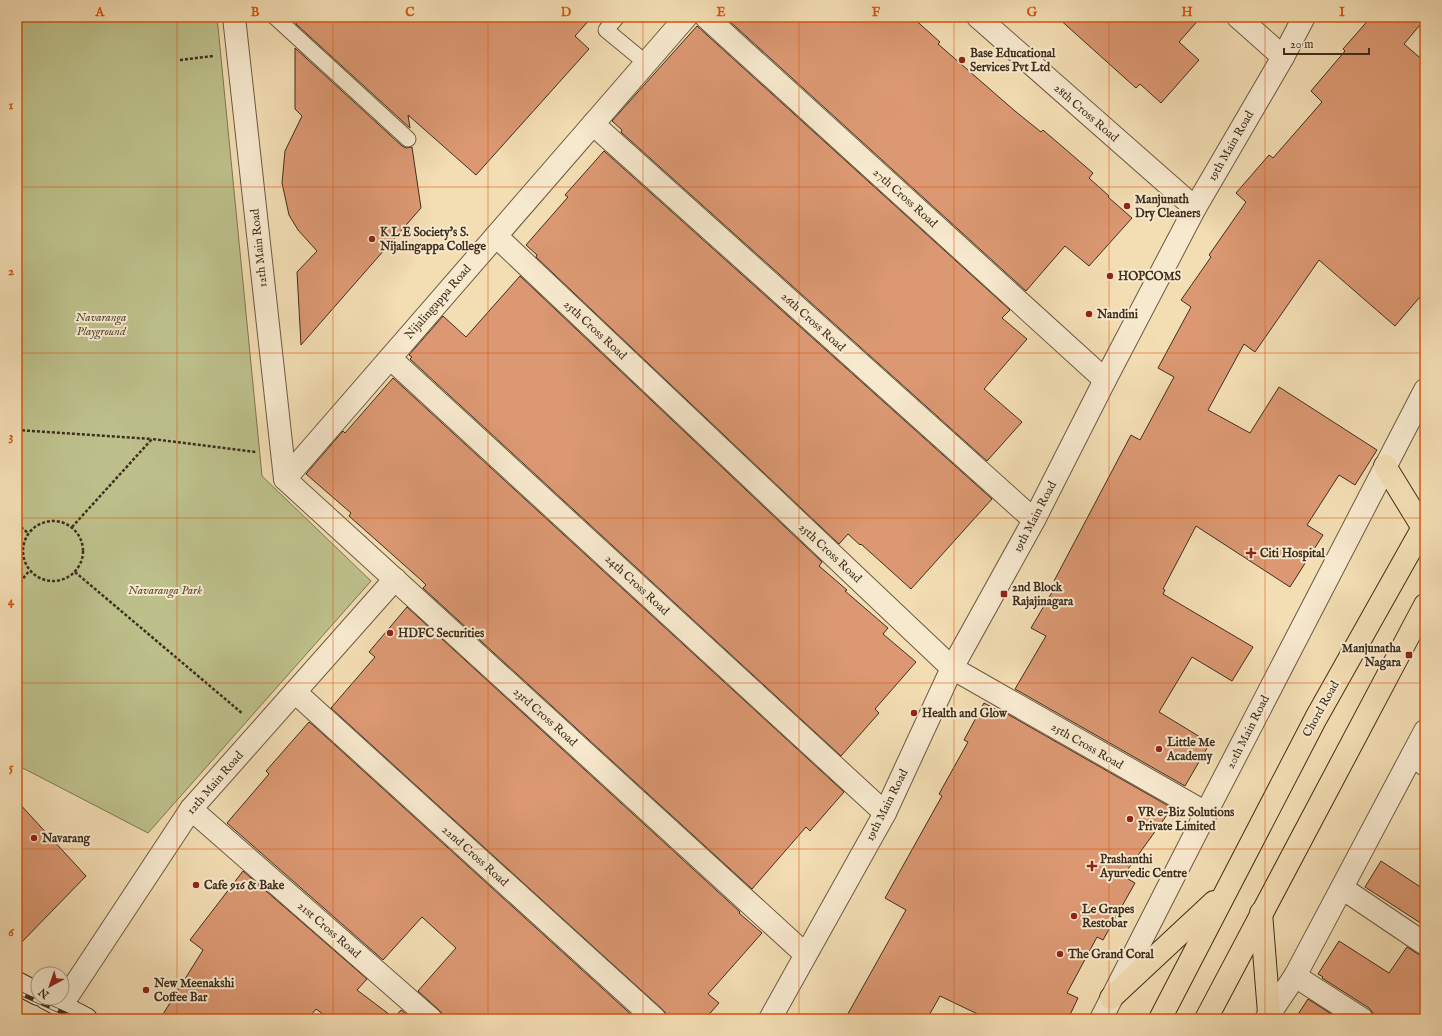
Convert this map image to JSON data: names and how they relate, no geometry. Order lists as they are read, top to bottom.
{
  "streets": {
    "main road": ["Chord Road"],
    "street": [
      "28th Cross Road",
      "19th Main Road",
      "27th Cross Road",
      "12th Main Road",
      "Nijalingappa Road",
      "26th Cross Road",
      "25th Cross Road",
      "24th Cross Road",
      "23rd Cross Road",
      "20th Main Road",
      "22nd Cross Road",
      "21st Cross Road"
    ]
  },
  "crossings": [
    ["28th Cross Road", "19th Main Road"],
    ["19th Main Road", "27th Cross Road"],
    ["19th Main Road", "26th Cross Road"],
    ["19th Main Road", "25th Cross Road"],
    ["19th Main Road", "24th Cross Road"],
    ["19th Main Road", "23rd Cross Road"],
    ["12th Main Road", "Nijalingappa Road"],
    ["12th Main Road", "23rd Cross Road"],
    ["12th Main Road", "22nd Cross Road"],
    ["12th Main Road", "21st Cross Road"],
    ["Nijalingappa Road", "26th Cross Road"],
    ["Nijalingappa Road", "25th Cross Road"],
    ["Nijalingappa Road", "24th Cross Road"],
    ["Nijalingappa Road", "23rd Cross Road"],
    ["25th Cross Road", "20th Main Road"]
  ],
  "parks": ["Navaranga Playground", "Navaranga Park"],
  "places": {
    "other": [
      "Base Educational Services Pvt Ltd",
      "Manjunath Dry Cleaners",
      "K L E Society's S. Nijalingappa College",
      "HOPCOMS",
      "Nandini",
      "HDFC Securities",
      "Health and Glow",
      "Little Me Academy",
      "VR e-Biz Solutions Private Limited",
      "Navarang",
      "Cafe 916 & Bake",
      "Le Grapes Restobar",
      "The Grand Coral",
      "New Meenakshi Coffee Bar"
    ],
    "health": ["Citi Hospital", "Prashanthi Ayurvedic Centre"],
    "transit": ["2nd Block Rajajinagara", "Manjunatha Nagara"]
  },
  "scale_bar": "20 m",
  "north": "bottom left",
  "grid": {
    "columns": [
      "A",
      "B",
      "C",
      "D",
      "E",
      "F",
      "G",
      "H",
      "I"
    ],
    "rows": [
      "1",
      "2",
      "3",
      "4",
      "5",
      "6"
    ]
  }
}
